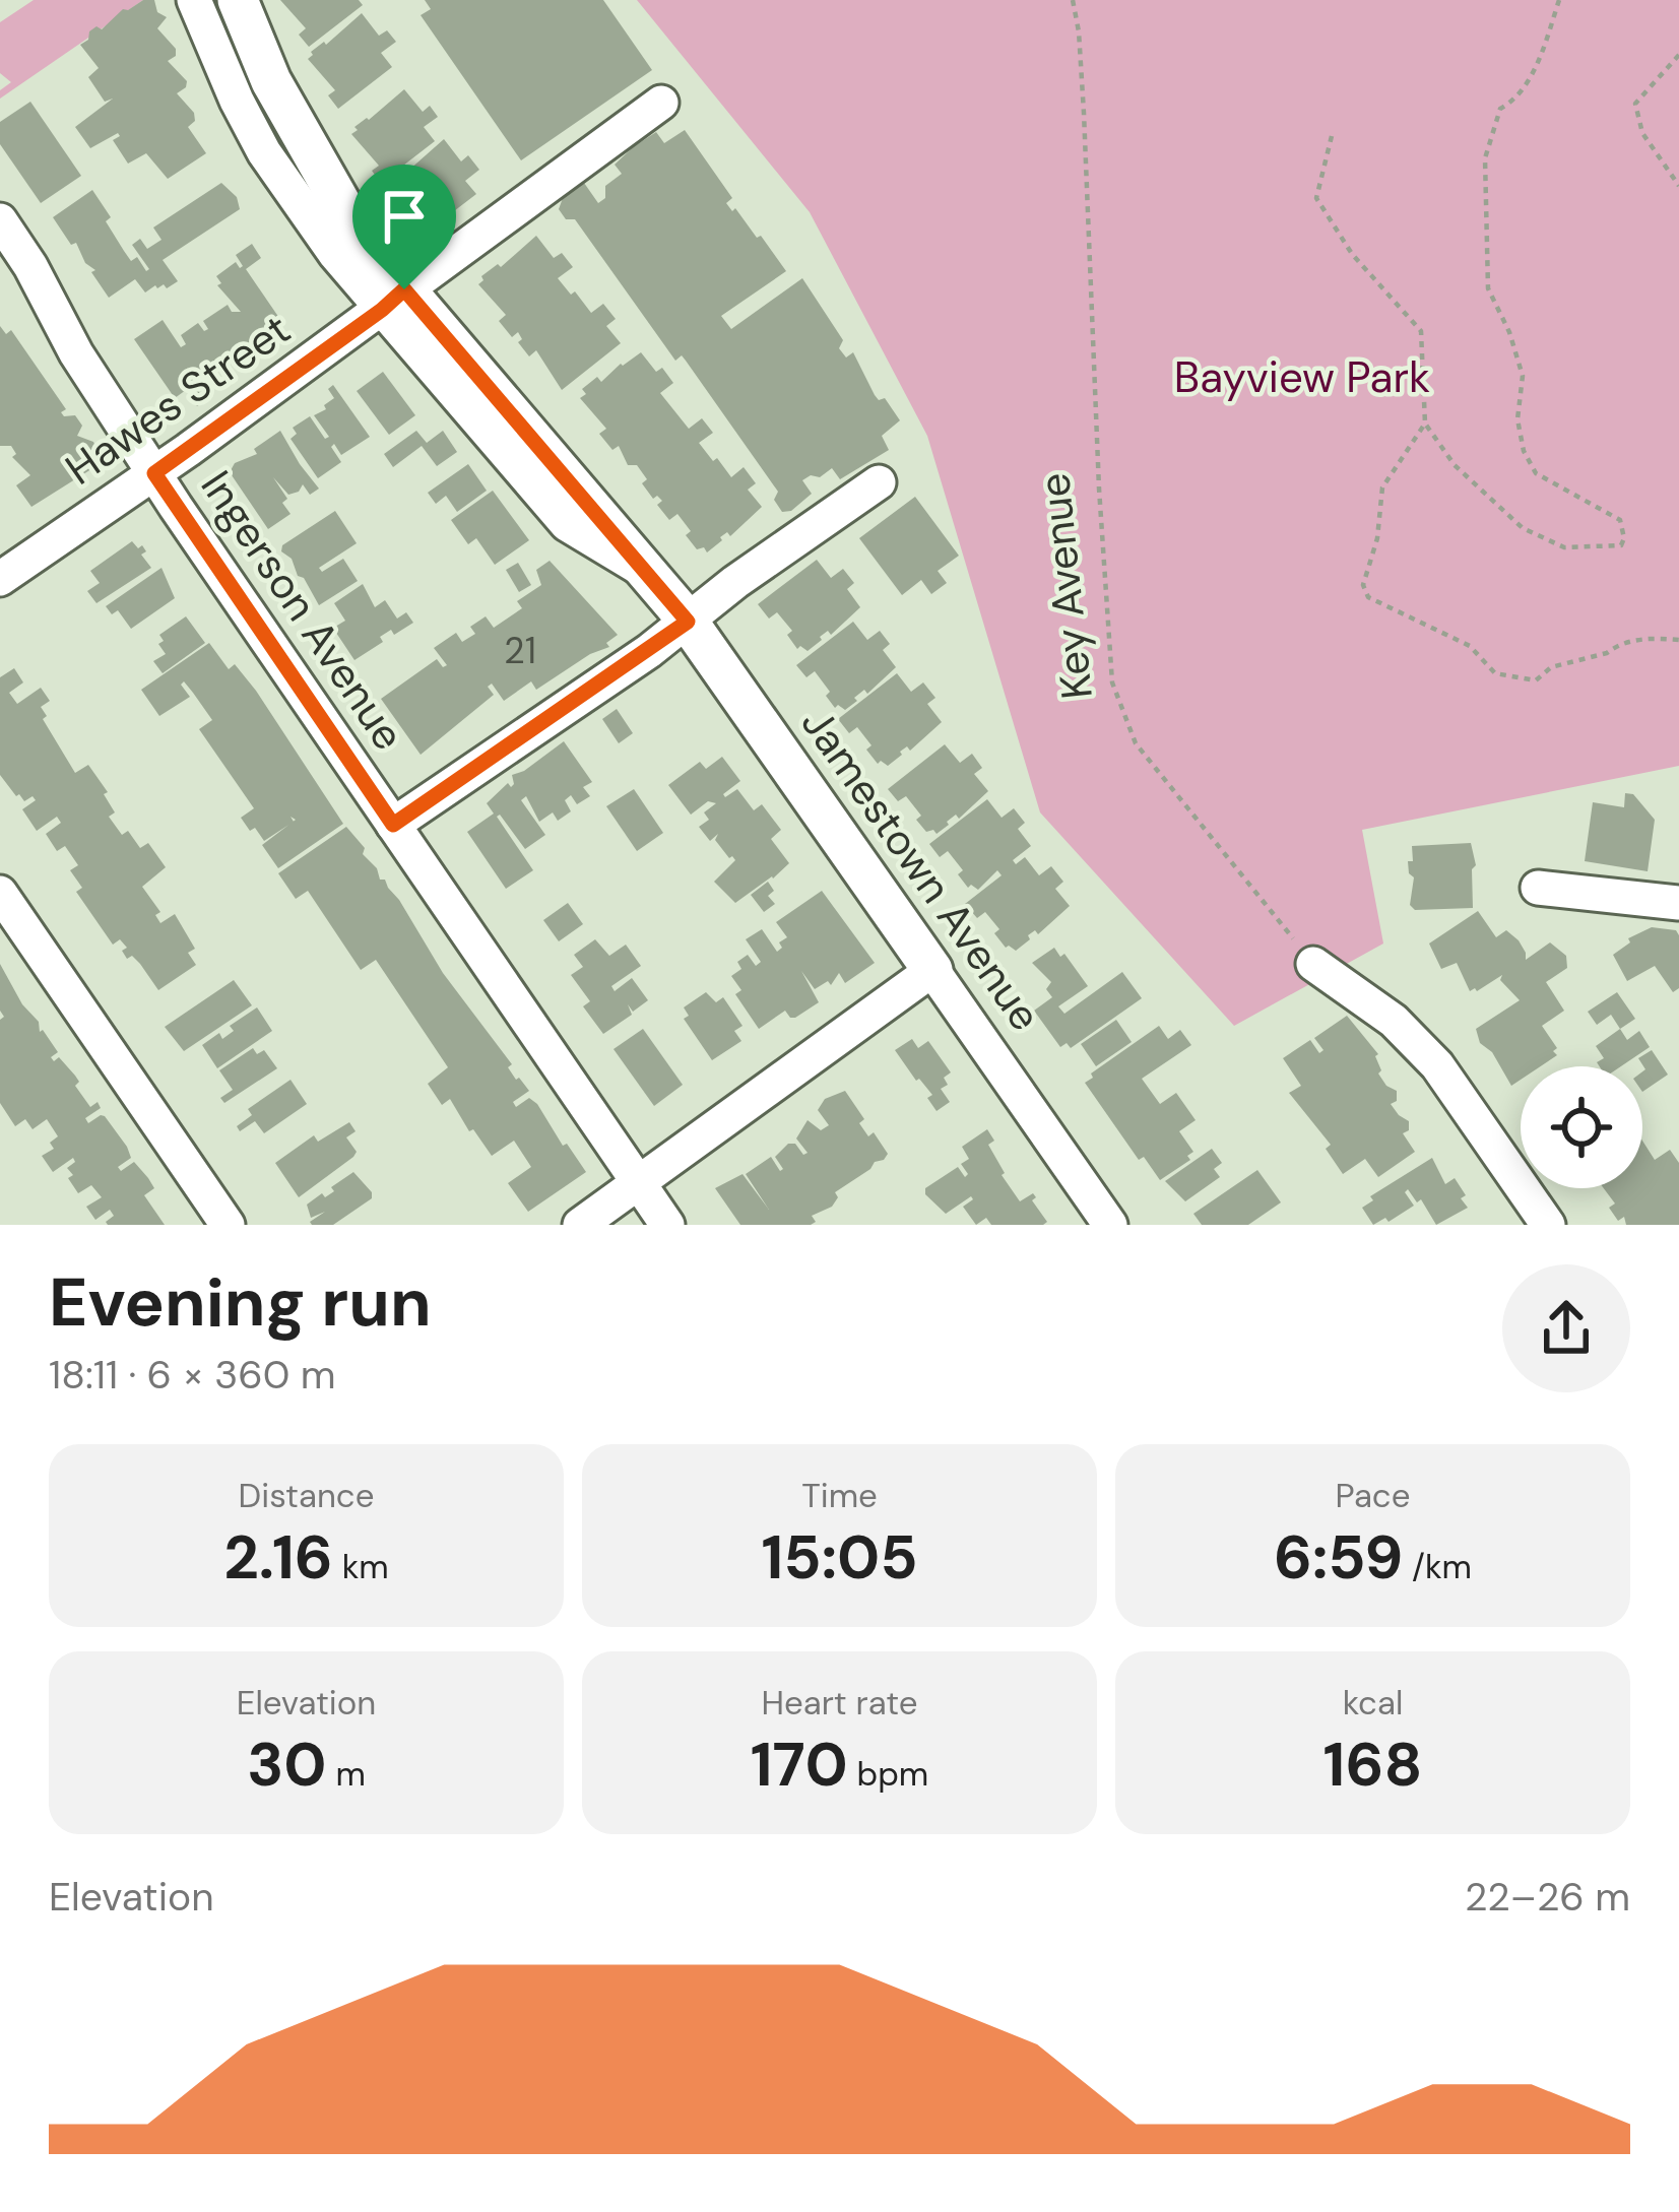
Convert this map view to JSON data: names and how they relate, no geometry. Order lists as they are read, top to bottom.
{
  "streets": {
    "street": ["Hawes Street", "Ingerson Avenue", "Jamestown Avenue"],
    "path": ["Key Avenue"]
  },
  "crossings": [
    ["Hawes Street", "Ingerson Avenue"],
    ["Hawes Street", "Jamestown Avenue"]
  ],
  "parks": ["Bayview Park"],
  "house_numbers": ["21"],
  "page": {
    "heading": ["Evening run", "18:11 · 6 × 360 m"],
    "stats": [
      ["Distance", "2.16 km"],
      ["Time", "15:05"],
      ["Pace", "6:59 /km"],
      ["Elevation", "30 m"],
      ["Heart rate", "170 bpm"],
      ["kcal", "168"]
    ],
    "chart": ["Elevation", "22–26 m"]
  }
}
